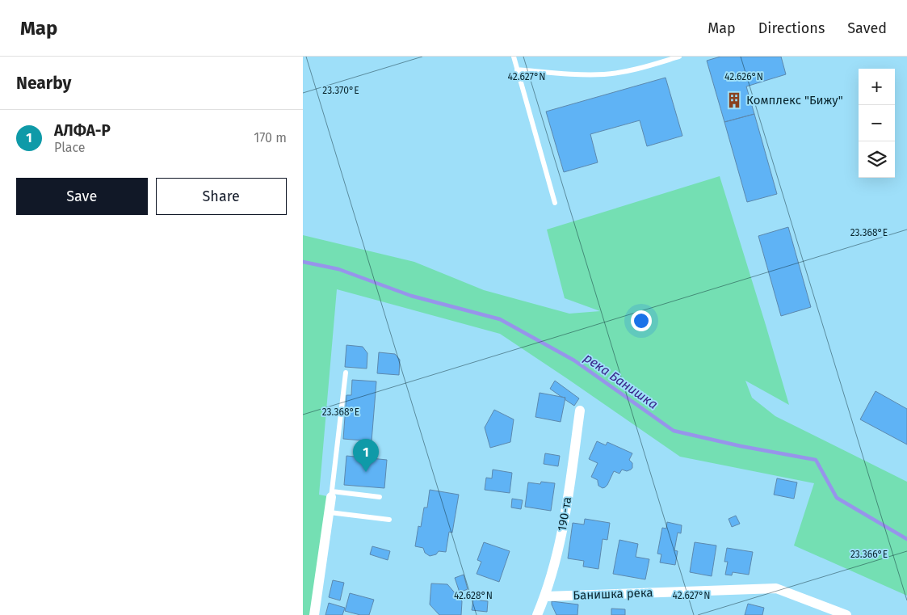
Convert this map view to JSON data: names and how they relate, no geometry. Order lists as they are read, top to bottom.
{
  "streets": {
    "street": ["190-та", "Банишка река"]
  },
  "crossings": [
    ["190-та", "Банишка река"]
  ],
  "water": ["река Банишка"],
  "places": {
    "building": ["Комплекс \"Бижу\""]
  },
  "page": {
    "header": "Map",
    "nav": ["Map", "Directions", "Saved"],
    "heading": "Nearby",
    "map_buttons": ["+", "−"],
    "list": [
      {
        "mark": "1",
        "name": "АЛФА-Р",
        "note": "Place",
        "value": "170 m"
      }
    ],
    "buttons": ["Save", "Share"],
    "pins": "1"
  },
  "coordinates": [
    "42.627°N",
    "42.626°N",
    "23.370°E",
    "23.368°E",
    "23.366°E",
    "42.628°N"
  ]
}
